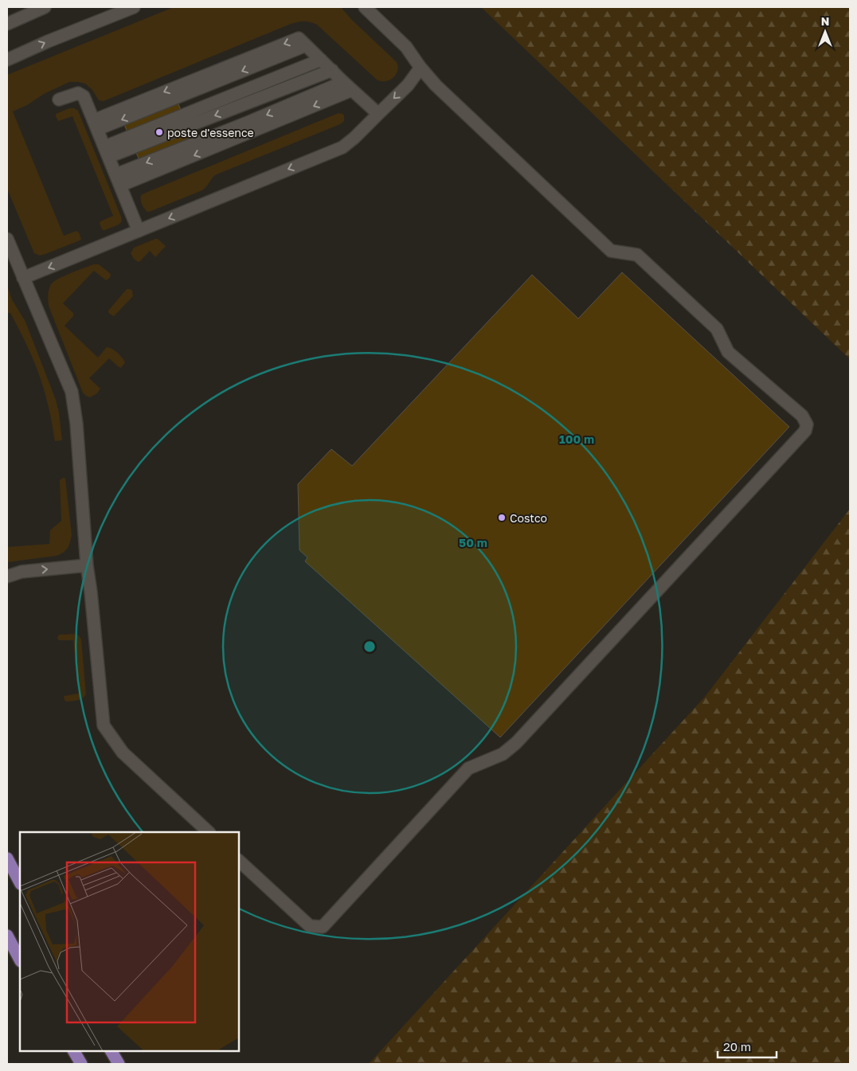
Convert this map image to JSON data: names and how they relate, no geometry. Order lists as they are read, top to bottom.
{
  "places": ["poste d'essence", "Costco"],
  "scale_bar": "20 m",
  "north": "top",
  "rings": ["100 m", "50 m"]
}
